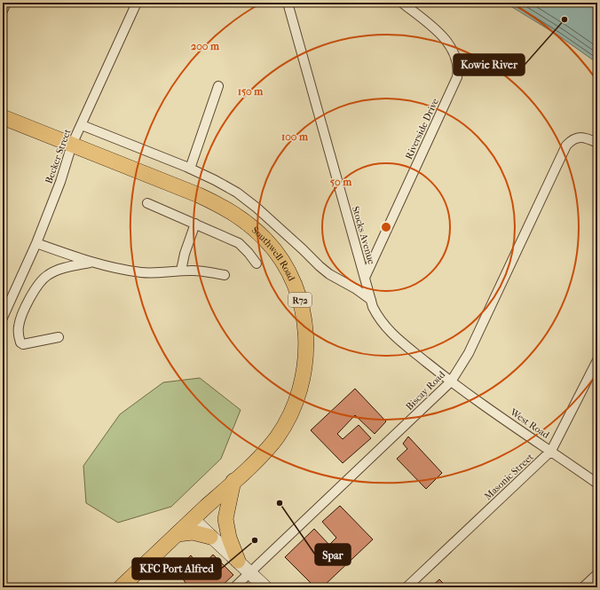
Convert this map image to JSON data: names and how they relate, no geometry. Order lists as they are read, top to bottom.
{
  "streets": {
    "main road": ["Southwell Road", "R72"],
    "street": [
      "Riverside Drive",
      "Becker Street",
      "Stocks Avenue",
      "Biscay Road",
      "West Road",
      "Masonic Street"
    ]
  },
  "crossings": [
    ["Riverside Drive", "Stocks Avenue"],
    ["Becker Street", "Southwell Road"],
    ["Stocks Avenue", "Southwell Road"],
    ["Stocks Avenue", "Biscay Road"],
    ["Stocks Avenue", "West Road"],
    ["Biscay Road", "West Road"],
    ["West Road", "Masonic Street"]
  ],
  "places": ["Kowie River", "Spar", "KFC Port Alfred"],
  "rings": [
    "200 m",
    "150 m",
    "100 m",
    "50 m"
  ]
}
